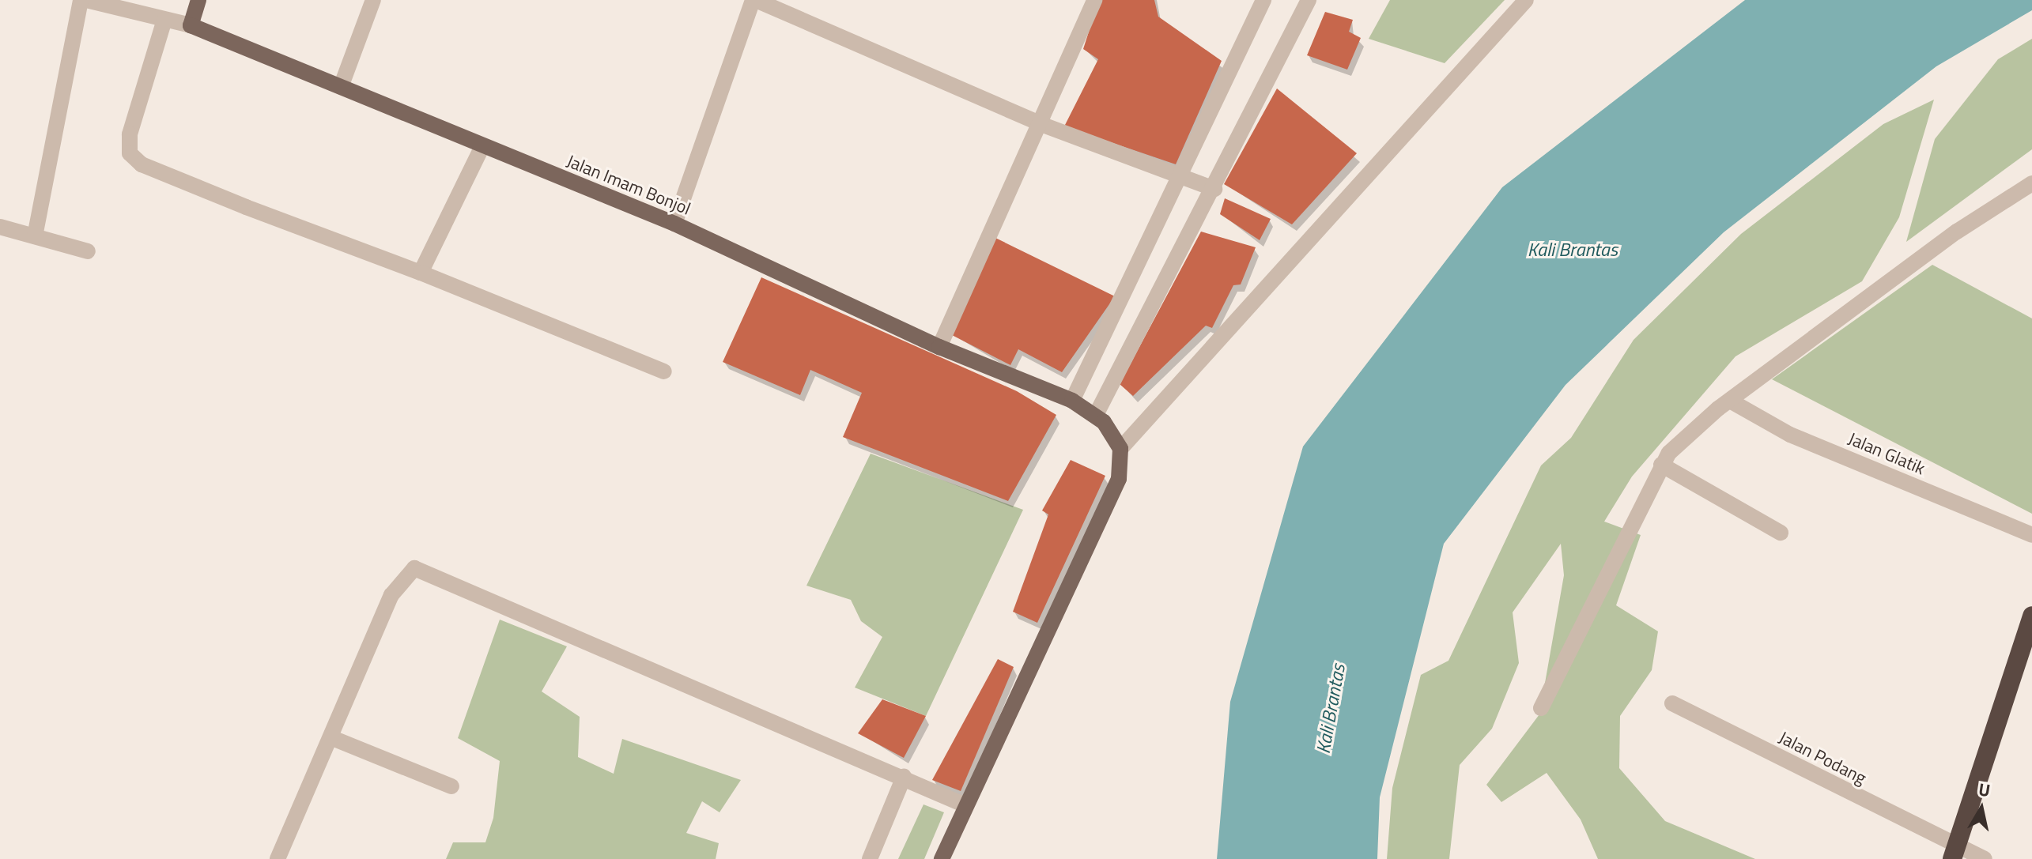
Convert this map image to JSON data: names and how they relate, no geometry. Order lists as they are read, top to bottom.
{
  "streets": {
    "main road": ["Jalan Imam Bonjol"],
    "street": ["Jalan Glatik", "Jalan Podang"]
  },
  "water": ["Kali Brantas"],
  "north": "top"
}
